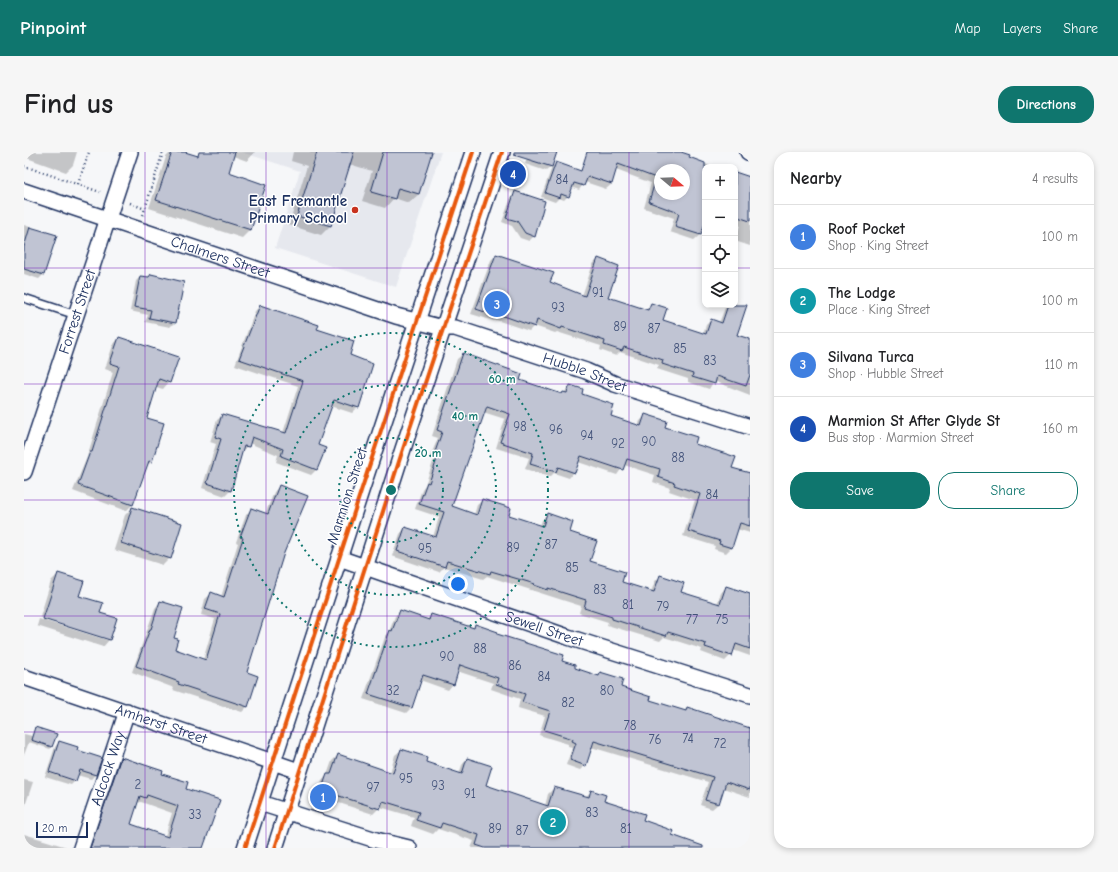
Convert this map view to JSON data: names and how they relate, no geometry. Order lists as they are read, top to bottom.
{
  "streets": {
    "street": [
      "Chalmers Street",
      "Forrest Street",
      "Hubble Street",
      "Marmion Street",
      "Sewell Street",
      "Amherst Street",
      "Adcock Way"
    ]
  },
  "crossings": [
    ["Chalmers Street", "Forrest Street"],
    ["Chalmers Street", "Hubble Street"],
    ["Chalmers Street", "Marmion Street"],
    ["Hubble Street", "Marmion Street"],
    ["Marmion Street", "Sewell Street"],
    ["Marmion Street", "Amherst Street"],
    ["Amherst Street", "Adcock Way"]
  ],
  "places": ["East Fremantle Primary School"],
  "house_numbers": [
    "84",
    "91",
    "93",
    "89",
    "87",
    "85",
    "83",
    "98",
    "96",
    "94",
    "90",
    "92",
    "88",
    "84",
    "87",
    "89",
    "95",
    "85",
    "83",
    "81",
    "79",
    "77",
    "75",
    "88",
    "90",
    "86",
    "84",
    "32",
    "80",
    "82",
    "78",
    "74",
    "76",
    "72",
    "95",
    "2",
    "93",
    "97",
    "91",
    "83",
    "33",
    "89",
    "81",
    "87"
  ],
  "scale_bar": "20 m",
  "north": "right",
  "page": {
    "header": "Pinpoint",
    "nav": ["Map", "Layers", "Share"],
    "buttons": [
      "Directions",
      ["Save", "Share"]
    ],
    "title": "Find us",
    "heading": ["Nearby", "4 results"],
    "pins": [
      "4",
      "3",
      "1",
      "2"
    ],
    "map_buttons": ["+", "−"],
    "list": [
      {
        "mark": "1",
        "name": "Roof Pocket",
        "note": "Shop · King Street",
        "value": "100 m"
      },
      {
        "mark": "2",
        "name": "The Lodge",
        "note": "Place · King Street",
        "value": "100 m"
      },
      {
        "mark": "3",
        "name": "Silvana Turca",
        "note": "Shop · Hubble Street",
        "value": "110 m"
      },
      {
        "mark": "4",
        "name": "Marmion St After Glyde St",
        "note": "Bus stop · Marmion Street",
        "value": "160 m"
      }
    ],
    "scale": "20 m"
  },
  "rings": ["60 m", "40 m", "20 m"]
}
